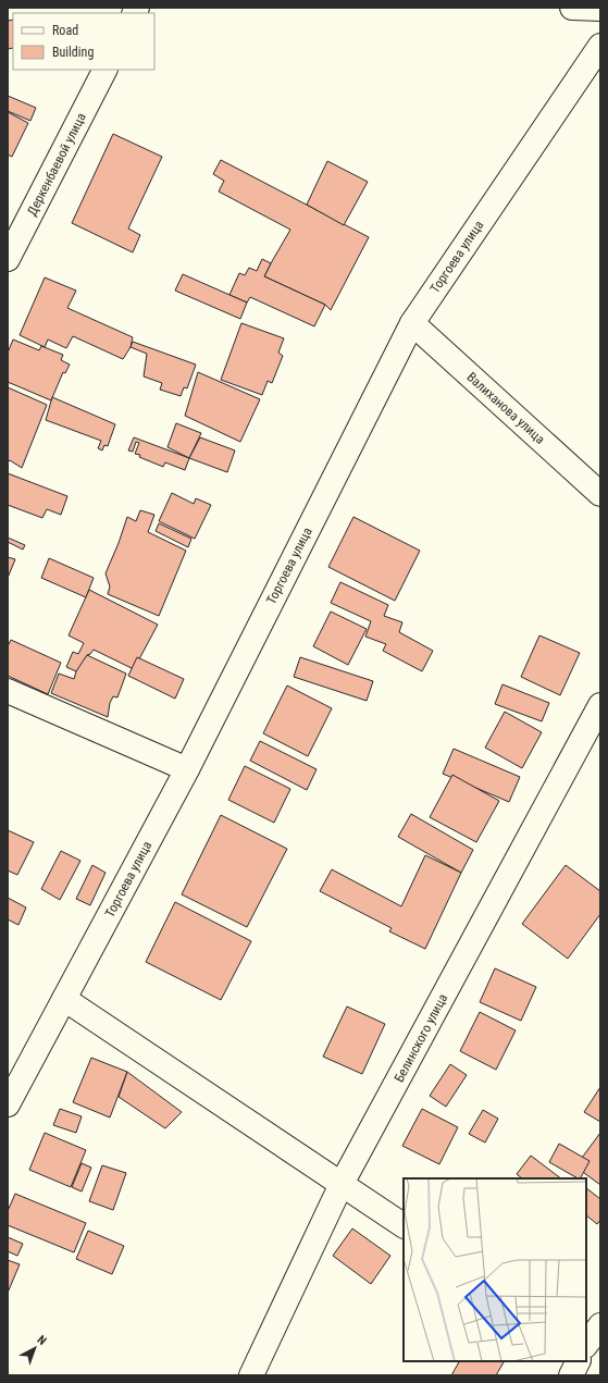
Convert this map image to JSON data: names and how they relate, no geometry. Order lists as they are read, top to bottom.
{
  "streets": {
    "street": [
      "Деркенбаевой улица",
      "Торгоева улица",
      "Валиханова улица",
      "Белинского улица"
    ]
  },
  "crossings": [
    ["Торгоева улица", "Валиханова улица"]
  ],
  "legend": ["Road", "Building"],
  "north": "top right"
}
